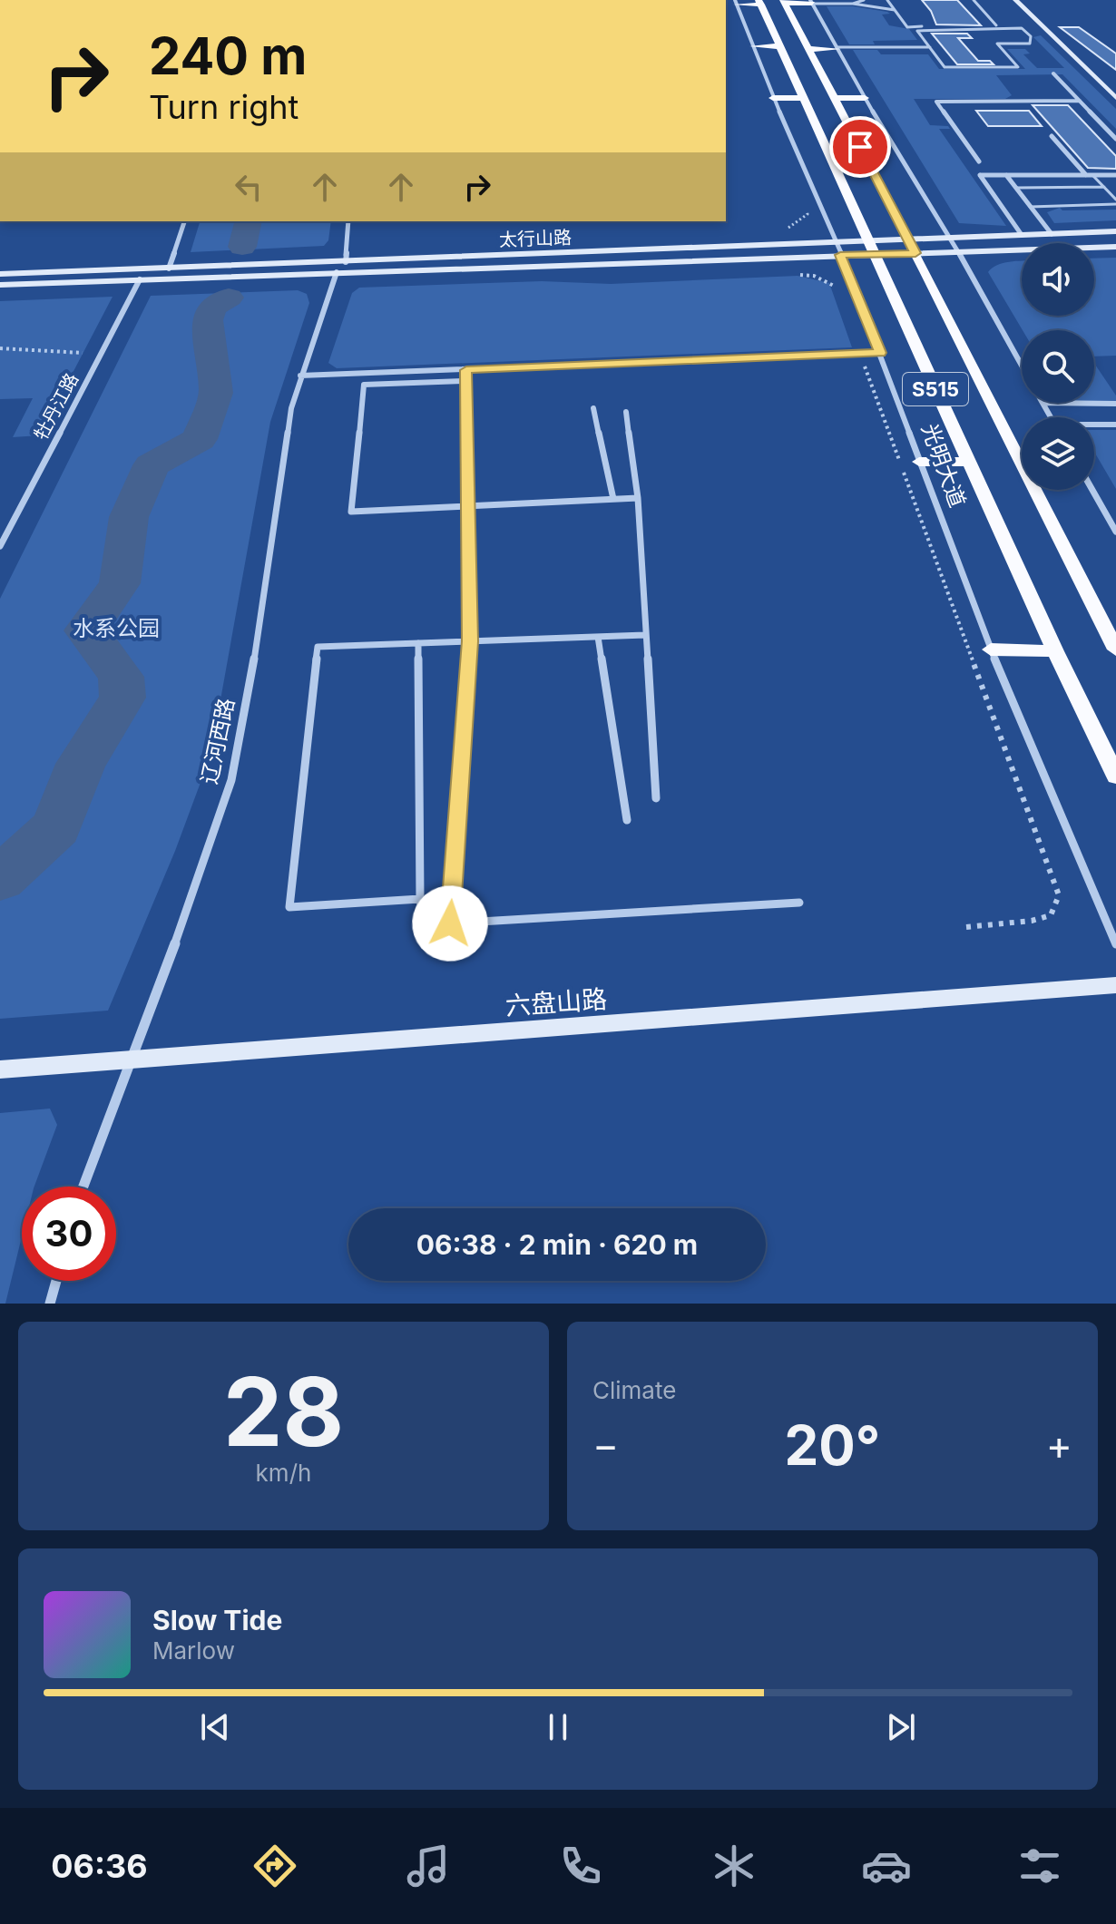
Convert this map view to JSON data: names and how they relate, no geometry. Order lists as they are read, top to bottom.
{
  "streets": {
    "main road": [
      "太行山路",
      "S515",
      "光明大道",
      "六盘山路"
    ],
    "street": ["牡丹江路", "辽河西路"]
  },
  "crossings": [
    ["太行山路", "S515"],
    ["太行山路", "牡丹江路"],
    ["太行山路", "光明大道"],
    ["太行山路", "辽河西路"],
    ["辽河西路", "六盘山路"]
  ],
  "parks": ["水系公园"],
  "page": {
    "turn": ["240 m", "Turn right"],
    "limit": "30",
    "trip": "06:38 · 2 min · 620 m",
    "tile": [
      ["28", "km/h"],
      "Climate"
    ],
    "heat": ["−", "20°", "+"],
    "song": ["Slow Tide", "Marlow"],
    "tabs": "06:36"
  }
}
